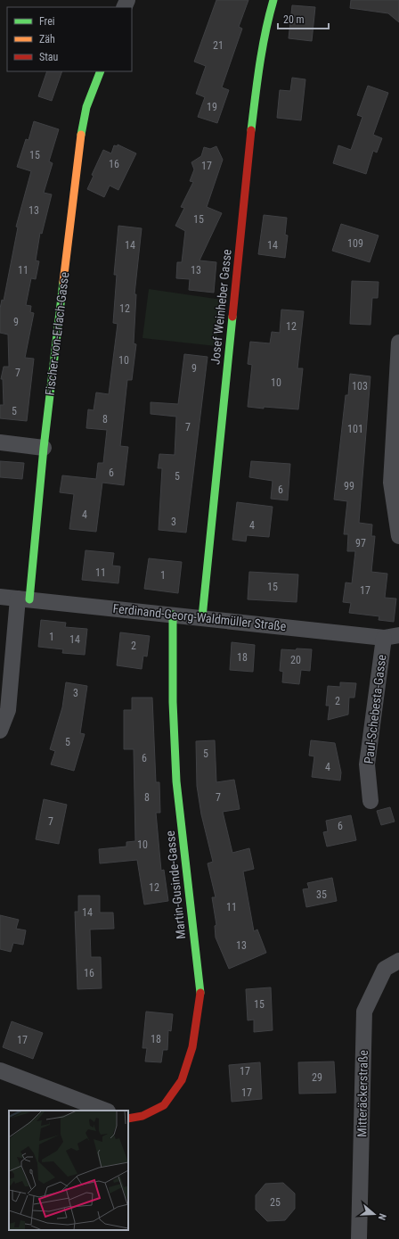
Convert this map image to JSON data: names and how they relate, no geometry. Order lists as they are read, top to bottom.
{
  "streets": {
    "street": [
      "Josef Weinheber Gasse",
      "Fischer-von-Erlach-Gasse",
      "Ferdinand-Georg-Waldmüller Straße",
      "Paul-Schebesta-Gasse",
      "Martin-Gusinde-Gasse",
      "Mitteräckerstraße"
    ]
  },
  "crossings": [
    ["Josef Weinheber Gasse", "Ferdinand-Georg-Waldmüller Straße"],
    ["Fischer-von-Erlach-Gasse", "Ferdinand-Georg-Waldmüller Straße"],
    ["Ferdinand-Georg-Waldmüller Straße", "Paul-Schebesta-Gasse"],
    ["Ferdinand-Georg-Waldmüller Straße", "Martin-Gusinde-Gasse"]
  ],
  "house_numbers": [
    "21",
    "19",
    "15",
    "16",
    "17",
    "13",
    "15",
    "109",
    "14",
    "14",
    "11",
    "13",
    "12",
    "9",
    "12",
    "10",
    "9",
    "7",
    "10",
    "103",
    "5",
    "8",
    "7",
    "101",
    "6",
    "5",
    "99",
    "6",
    "4",
    "3",
    "4",
    "97",
    "11",
    "1",
    "15",
    "17",
    "1",
    "14",
    "2",
    "18",
    "20",
    "3",
    "2",
    "5",
    "5",
    "6",
    "4",
    "8",
    "7",
    "7",
    "6",
    "10",
    "12",
    "35",
    "11",
    "14",
    "13",
    "16",
    "15",
    "18",
    "17",
    "17",
    "29",
    "17",
    "25"
  ],
  "legend": ["Frei", "Zäh", "Stau"],
  "scale_bar": "20 m",
  "north": "right"
}
